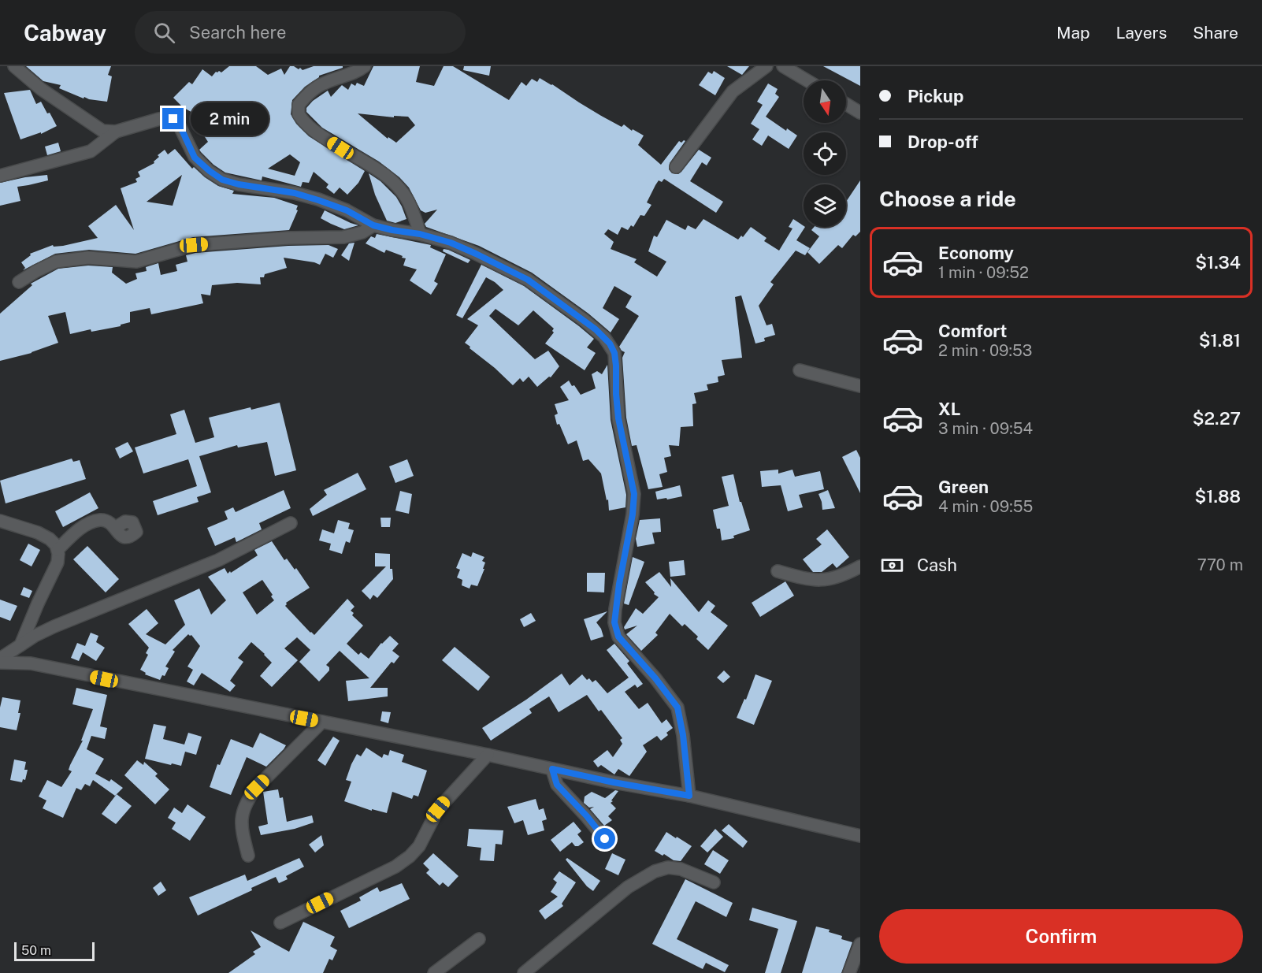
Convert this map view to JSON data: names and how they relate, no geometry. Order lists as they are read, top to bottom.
{
  "scale_bar": "50 m",
  "north": "bottom",
  "page": {
    "header": "Cabway",
    "search": "Search here",
    "nav": ["Map", "Layers", "Share"],
    "banner": ["Pickup", "Drop-off"],
    "bubble": "2 min",
    "heading": "Choose a ride",
    "list": [
      {
        "name": "Economy",
        "note": "1 min · 09:52",
        "value": "$1.34"
      },
      {
        "name": "Comfort",
        "note": "2 min · 09:53",
        "value": "$1.81"
      },
      {
        "name": "XL",
        "note": "3 min · 09:54",
        "value": "$2.27"
      },
      {
        "name": "Green",
        "note": "4 min · 09:55",
        "value": "$1.88"
      }
    ],
    "pay": ["Cash", "770 m"],
    "buttons": "Confirm",
    "scale": "50 m"
  }
}
